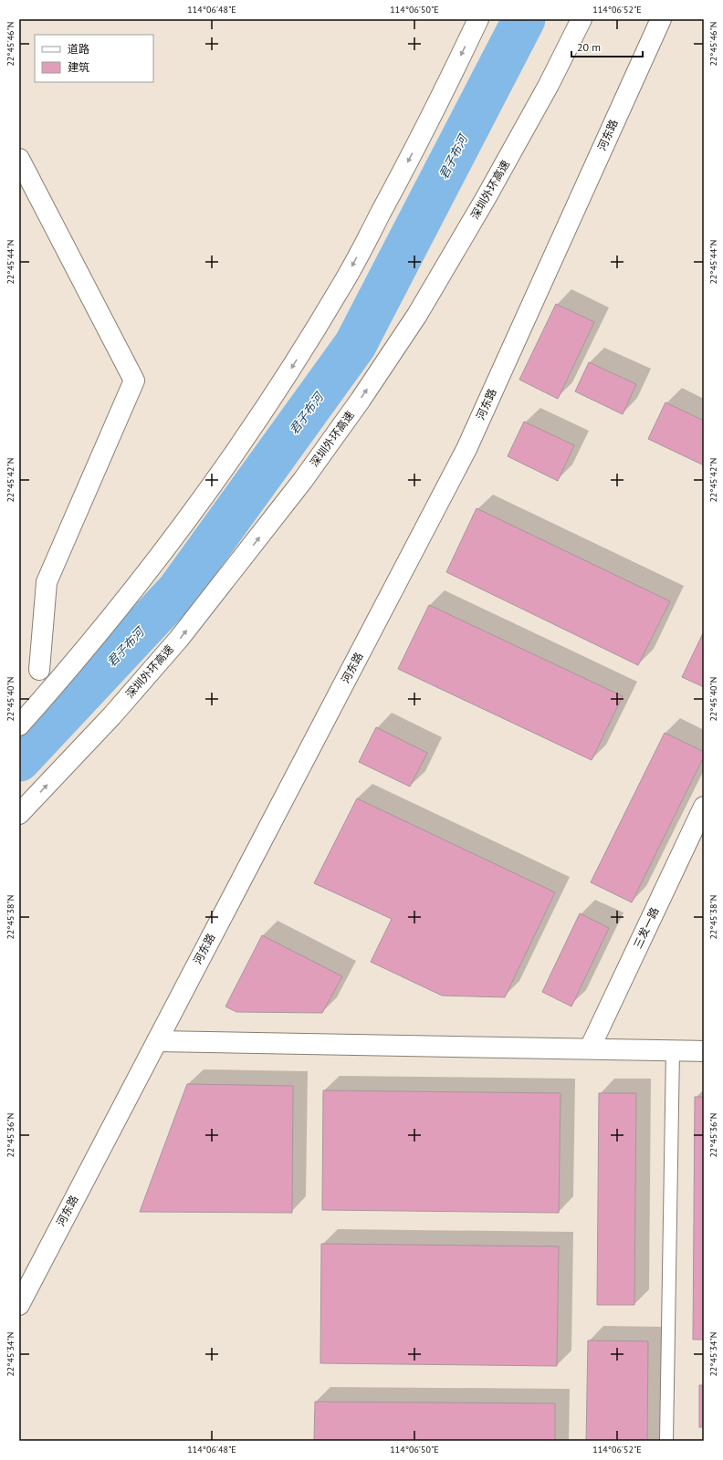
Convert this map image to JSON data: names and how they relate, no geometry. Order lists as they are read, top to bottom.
{
  "streets": {
    "main road": ["河东路", "深圳外环高速", "三发一路"]
  },
  "water": ["君子布河"],
  "legend": ["道路", "建筑"],
  "scale_bar": "20 m",
  "coordinates": [
    "114°06'48\"E",
    "114°06'50\"E",
    "114°06'52\"E",
    "22°45'46\"N",
    "22°45'44\"N",
    "22°45'42\"N",
    "22°45'40\"N",
    "22°45'38\"N",
    "22°45'36\"N",
    "22°45'34\"N"
  ]
}
